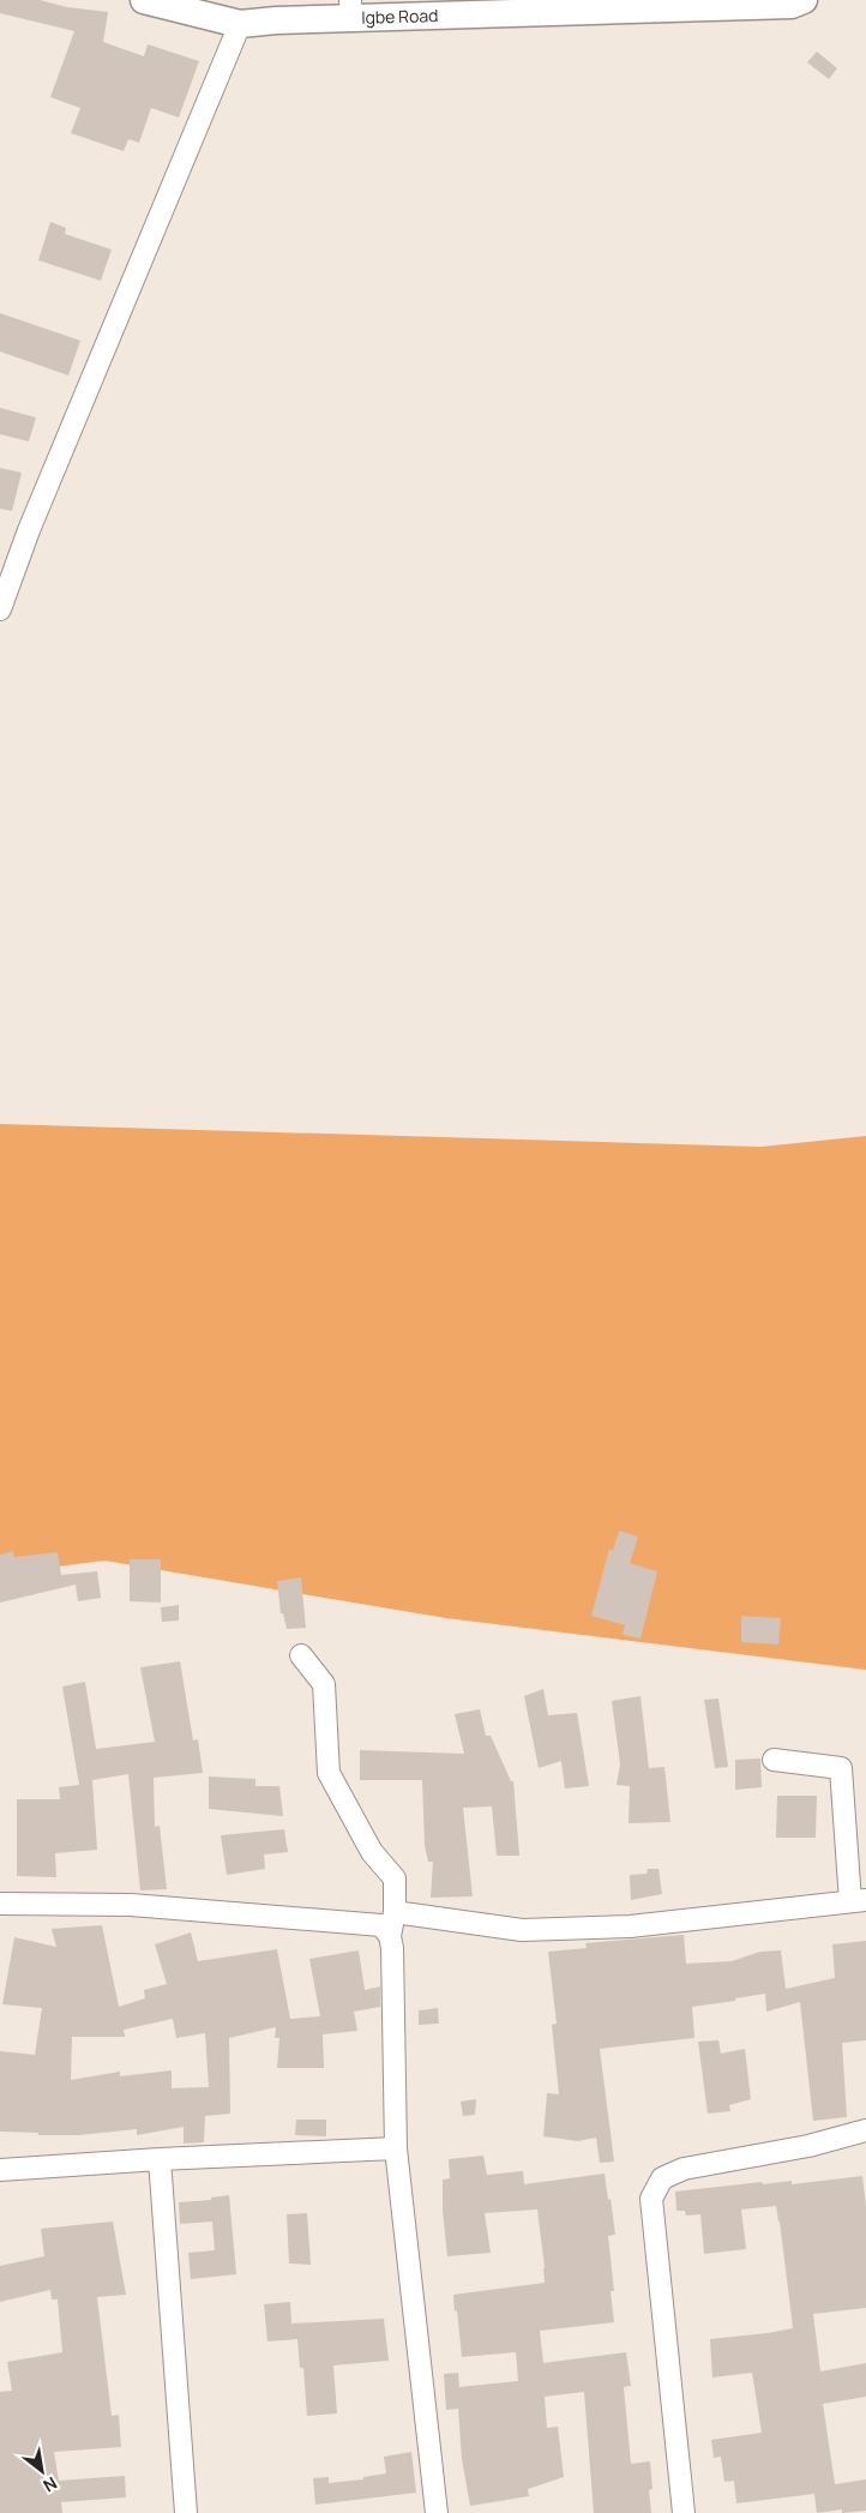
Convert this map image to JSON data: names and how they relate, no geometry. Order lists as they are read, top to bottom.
{
  "streets": {
    "street": ["Igbe Road"]
  },
  "north": "bottom right"
}
